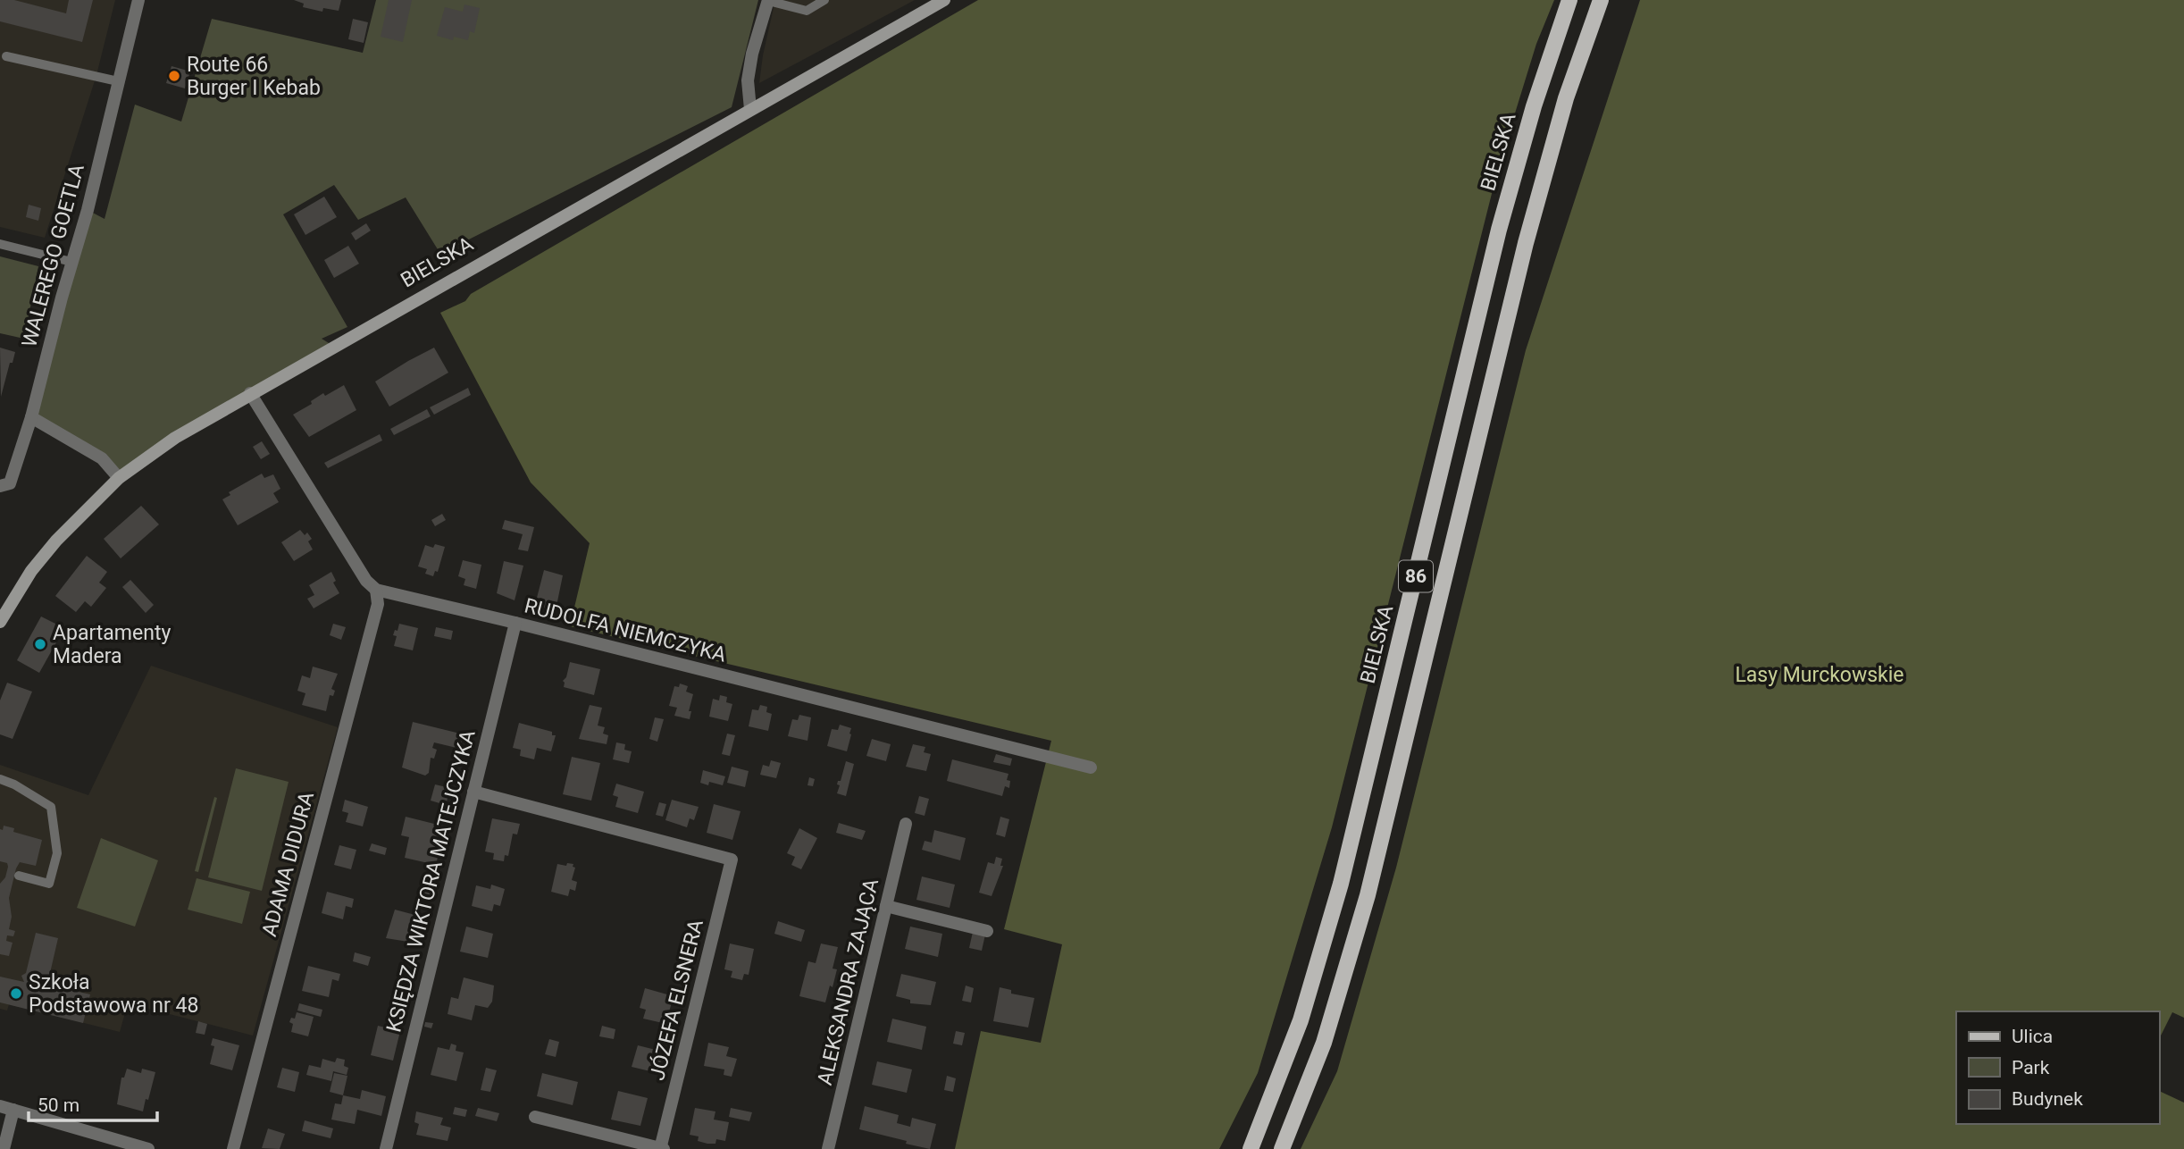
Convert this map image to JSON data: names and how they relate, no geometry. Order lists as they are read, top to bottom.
{
  "streets": {
    "main road": ["BIELSKA", "86"],
    "street": [
      "WALEREGO GOETLA",
      "RUDOLFA NIEMCZYKA",
      "ADAMA DIDURA",
      "KSIĘDZA WIKTORA MATEJCZYKA",
      "ALEKSANDRA ZAJĄCA",
      "JÓZEFA ELSNERA"
    ]
  },
  "crossings": [
    ["RUDOLFA NIEMCZYKA", "ADAMA DIDURA"],
    ["RUDOLFA NIEMCZYKA", "KSIĘDZA WIKTORA MATEJCZYKA"],
    ["KSIĘDZA WIKTORA MATEJCZYKA", "JÓZEFA ELSNERA"]
  ],
  "parks": ["Lasy Murckowskie"],
  "places": ["Route 66 Burger I Kebab", "Apartamenty Madera", "Szkoła Podstawowa nr 48"],
  "legend": ["Ulica", "Park", "Budynek"],
  "scale_bar": "50 m"
}
